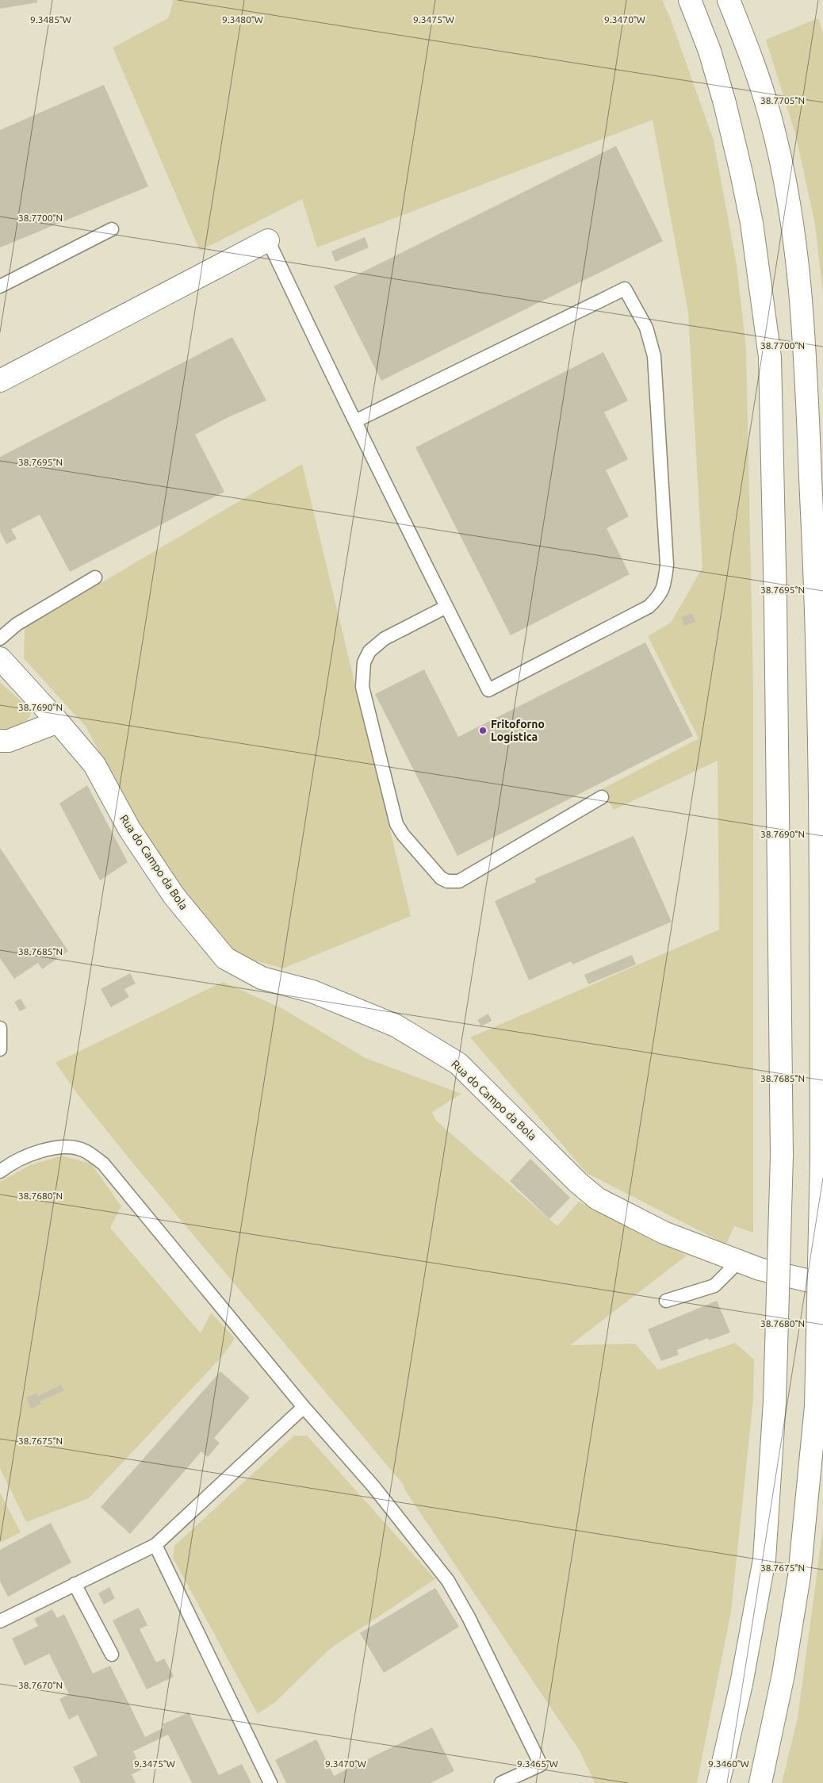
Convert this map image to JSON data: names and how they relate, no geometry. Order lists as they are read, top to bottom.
{
  "streets": {
    "main road": ["Rua do Campo da Bola"]
  },
  "places": ["Fritoforno Logística"],
  "coordinates": [
    "9.3485°W",
    "9.3475°W",
    "9.3480°W",
    "9.3470°W",
    "38.7705°N",
    "38.7700°N",
    "38.7695°N",
    "38.7690°N",
    "38.7685°N",
    "38.7680°N",
    "38.7675°N",
    "38.7670°N",
    "9.3465°W",
    "9.3460°W"
  ]
}
